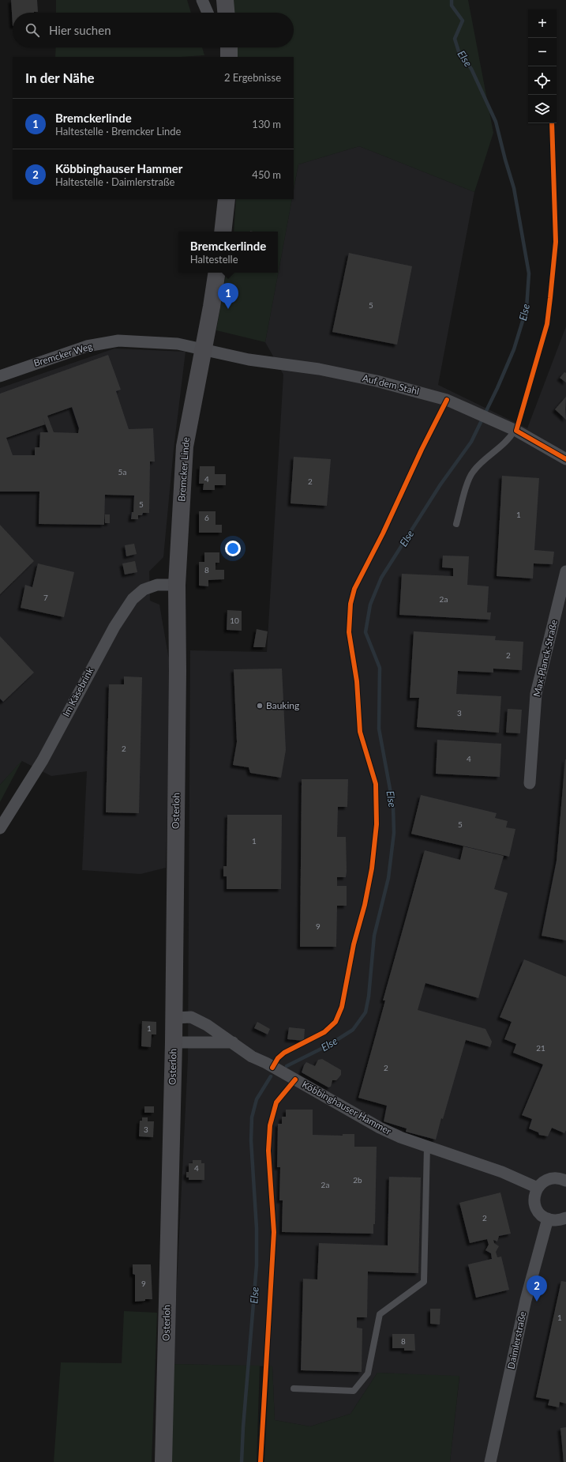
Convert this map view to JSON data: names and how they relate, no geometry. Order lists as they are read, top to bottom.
{
  "streets": {
    "main road": ["Bremcker Linde", "Osterloh"],
    "street": [
      "Bremcker Weg",
      "Auf dem Stahl",
      "Max-Planck-Straße",
      "Im Käsebrink",
      "Köbbinghauser Hammer",
      "Daimlerstraße"
    ]
  },
  "crossings": [
    ["Bremcker Weg", "Auf dem Stahl"],
    ["Bremcker Weg", "Bremcker Linde"],
    ["Auf dem Stahl", "Bremcker Linde"],
    ["Bremcker Linde", "Im Käsebrink"],
    ["Bremcker Linde", "Osterloh"],
    ["Osterloh", "Köbbinghauser Hammer"]
  ],
  "water": ["Else"],
  "places": ["Bauking"],
  "house_numbers": [
    "5",
    "5a",
    "4",
    "2",
    "5",
    "1",
    "6",
    "8",
    "7",
    "2a",
    "10",
    "2",
    "3",
    "2",
    "4",
    "5",
    "1",
    "9",
    "1",
    "21",
    "2",
    "3",
    "4",
    "2b",
    "2a",
    "2",
    "9",
    "1",
    "8"
  ],
  "page": {
    "map_buttons": ["+", "−"],
    "search": "Hier suchen",
    "heading": ["In der Nähe", "2 Ergebnisse"],
    "list": [
      {
        "mark": "1",
        "name": "Bremckerlinde",
        "note": "Haltestelle · Bremcker Linde",
        "value": "130 m"
      },
      {
        "mark": "2",
        "name": "Köbbinghauser Hammer",
        "note": "Haltestelle · Daimlerstraße",
        "value": "450 m"
      }
    ],
    "popup": ["Bremckerlinde", "Haltestelle"],
    "pins": ["1", "2"]
  }
}
